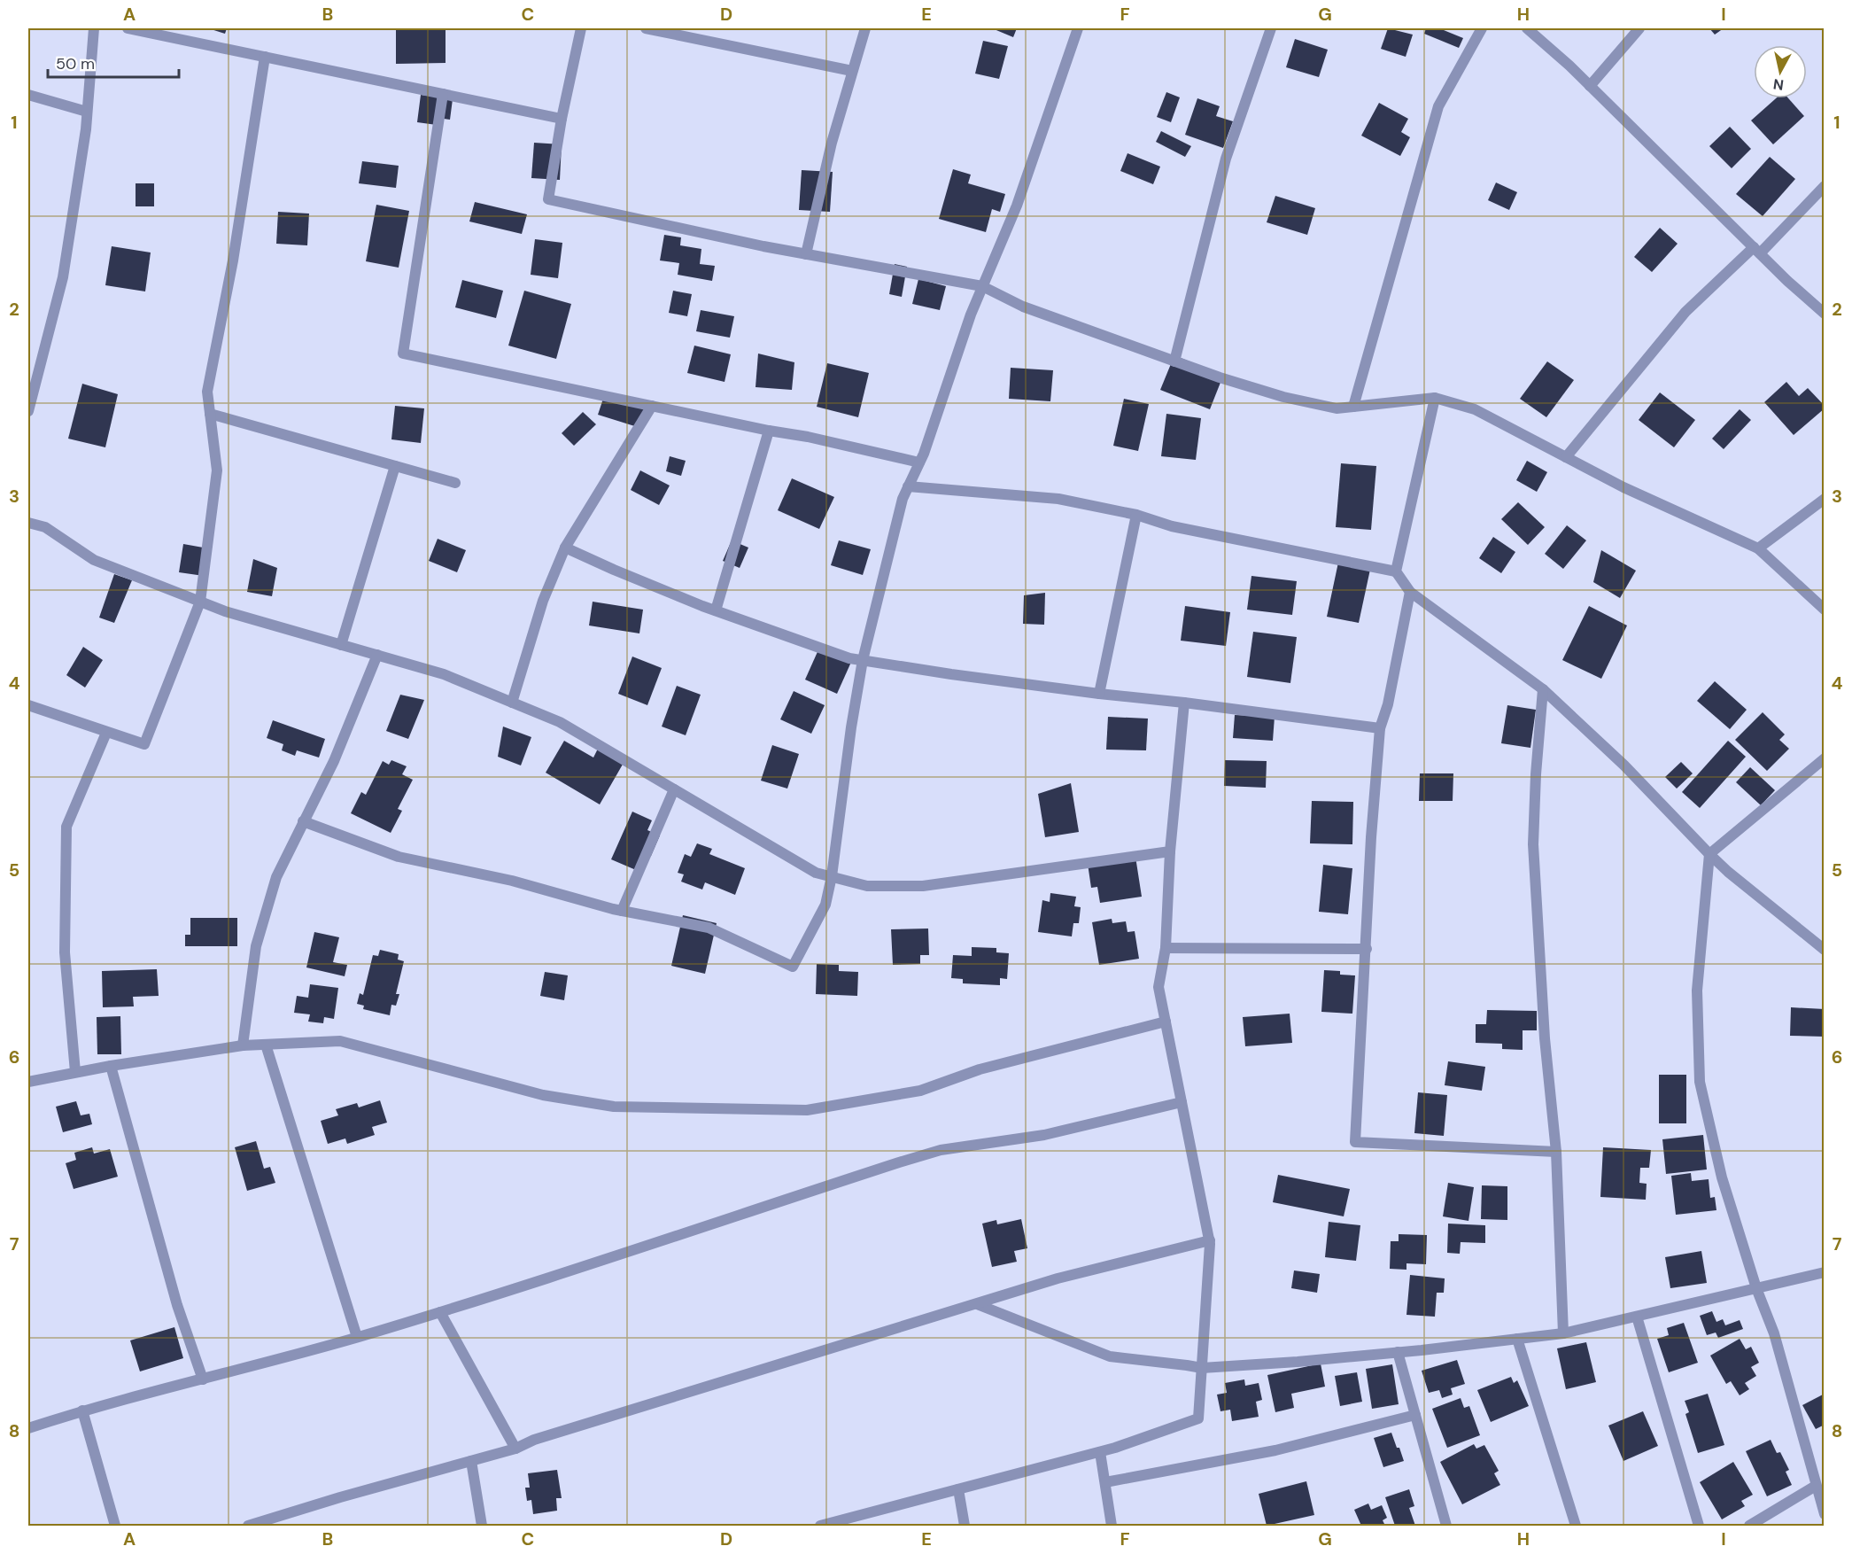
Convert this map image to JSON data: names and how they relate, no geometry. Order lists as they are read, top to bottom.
{
  "scale_bar": "50 m",
  "north": "bottom",
  "grid": {
    "columns": [
      "A",
      "B",
      "C",
      "D",
      "E",
      "F",
      "G",
      "H",
      "I"
    ],
    "rows": [
      "1",
      "2",
      "3",
      "4",
      "5",
      "6",
      "7",
      "8"
    ]
  }
}
